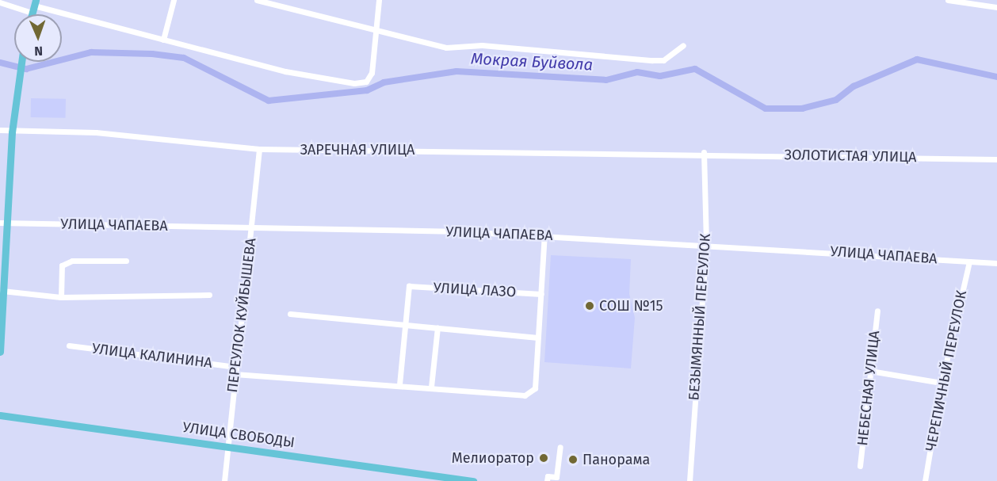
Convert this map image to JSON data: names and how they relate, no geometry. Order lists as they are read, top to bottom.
{
  "streets": {
    "main road": ["УЛИЦА СВОБОДЫ"],
    "street": [
      "ЗАРЕЧНАЯ УЛИЦА",
      "ЗОЛОТИСТАЯ УЛИЦА",
      "УЛИЦА ЧАПАЕВА",
      "УЛИЦА ЛАЗО",
      "ПЕРЕУЛОК КУЙБЫШЕВА",
      "БЕЗЫМЯННЫЙ ПЕРЕУЛОК",
      "УЛИЦА КАЛИНИНА",
      "ЧЕРЕПИЧНЫЙ ПЕРЕУЛОК",
      "НЕБЕСНАЯ УЛИЦА"
    ]
  },
  "crossings": [
    ["ЗАРЕЧНАЯ УЛИЦА", "ЗОЛОТИСТАЯ УЛИЦА"],
    ["ЗАРЕЧНАЯ УЛИЦА", "ПЕРЕУЛОК КУЙБЫШЕВА"],
    ["ЗАРЕЧНАЯ УЛИЦА", "БЕЗЫМЯННЫЙ ПЕРЕУЛОК"],
    ["ЗОЛОТИСТАЯ УЛИЦА", "БЕЗЫМЯННЫЙ ПЕРЕУЛОК"],
    ["УЛИЦА ЧАПАЕВА", "ПЕРЕУЛОК КУЙБЫШЕВА"],
    ["УЛИЦА ЧАПАЕВА", "БЕЗЫМЯННЫЙ ПЕРЕУЛОК"],
    ["УЛИЦА ЧАПАЕВА", "ЧЕРЕПИЧНЫЙ ПЕРЕУЛОК"],
    ["ПЕРЕУЛОК КУЙБЫШЕВА", "УЛИЦА КАЛИНИНА"],
    ["ПЕРЕУЛОК КУЙБЫШЕВА", "УЛИЦА СВОБОДЫ"]
  ],
  "water": ["Мокрая Буйвола"],
  "places": ["СОШ №15", "Мелиоратор", "Панорама"],
  "north": "bottom"
}
